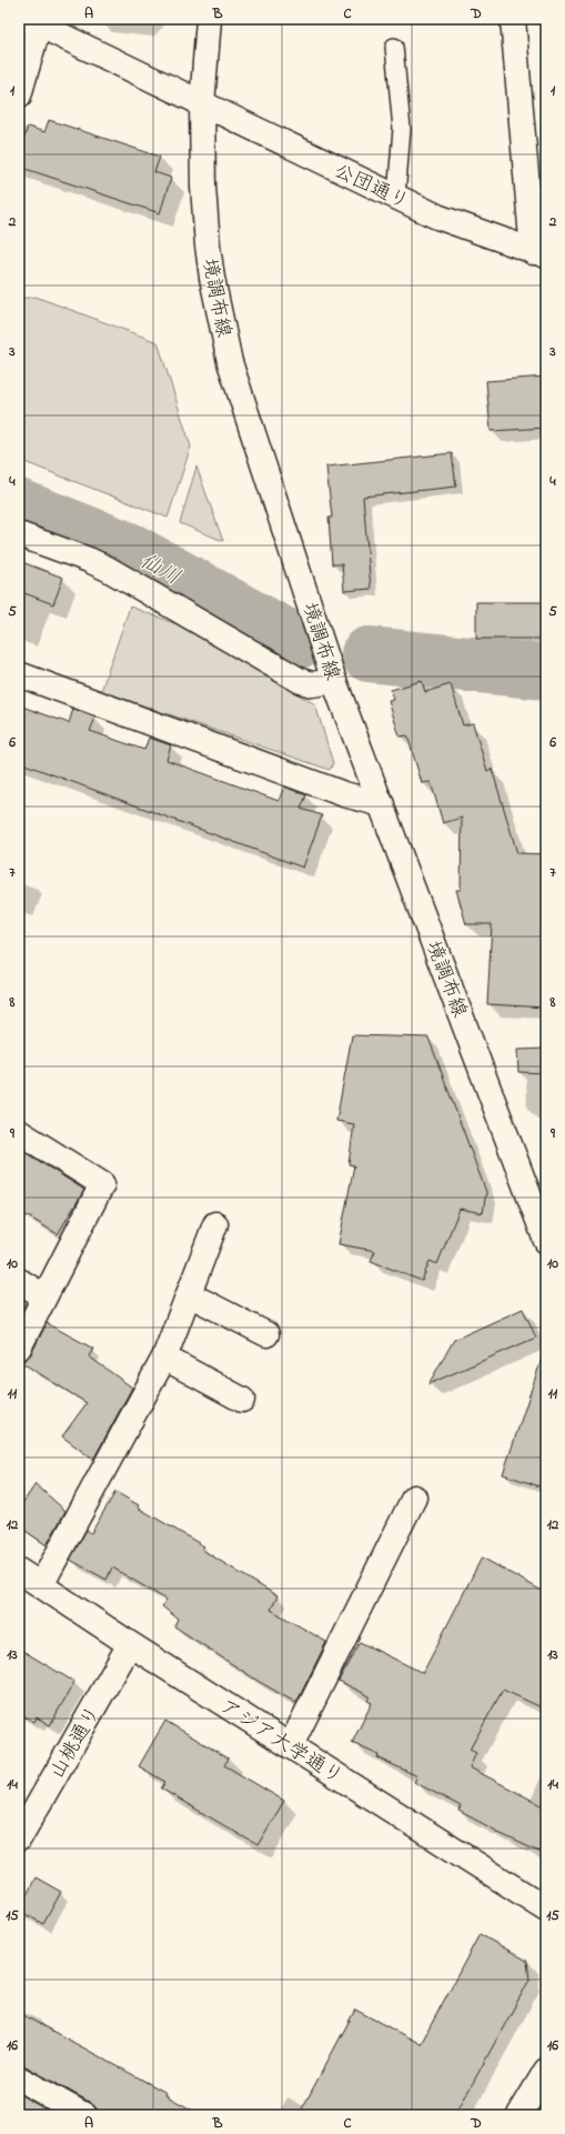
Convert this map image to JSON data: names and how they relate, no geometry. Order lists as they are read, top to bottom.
{
  "streets": {
    "street": [
      "公団通り",
      "境調布線",
      "アジア大学通り",
      "山桃通り"
    ]
  },
  "crossings": [
    ["公団通り", "境調布線"],
    ["アジア大学通り", "山桃通り"]
  ],
  "water": ["仙川"],
  "grid": {
    "columns": [
      "A",
      "B",
      "C",
      "D"
    ],
    "rows": [
      "1",
      "2",
      "3",
      "4",
      "5",
      "6",
      "7",
      "8",
      "9",
      "10",
      "11",
      "12",
      "13",
      "14",
      "15",
      "16"
    ]
  }
}
